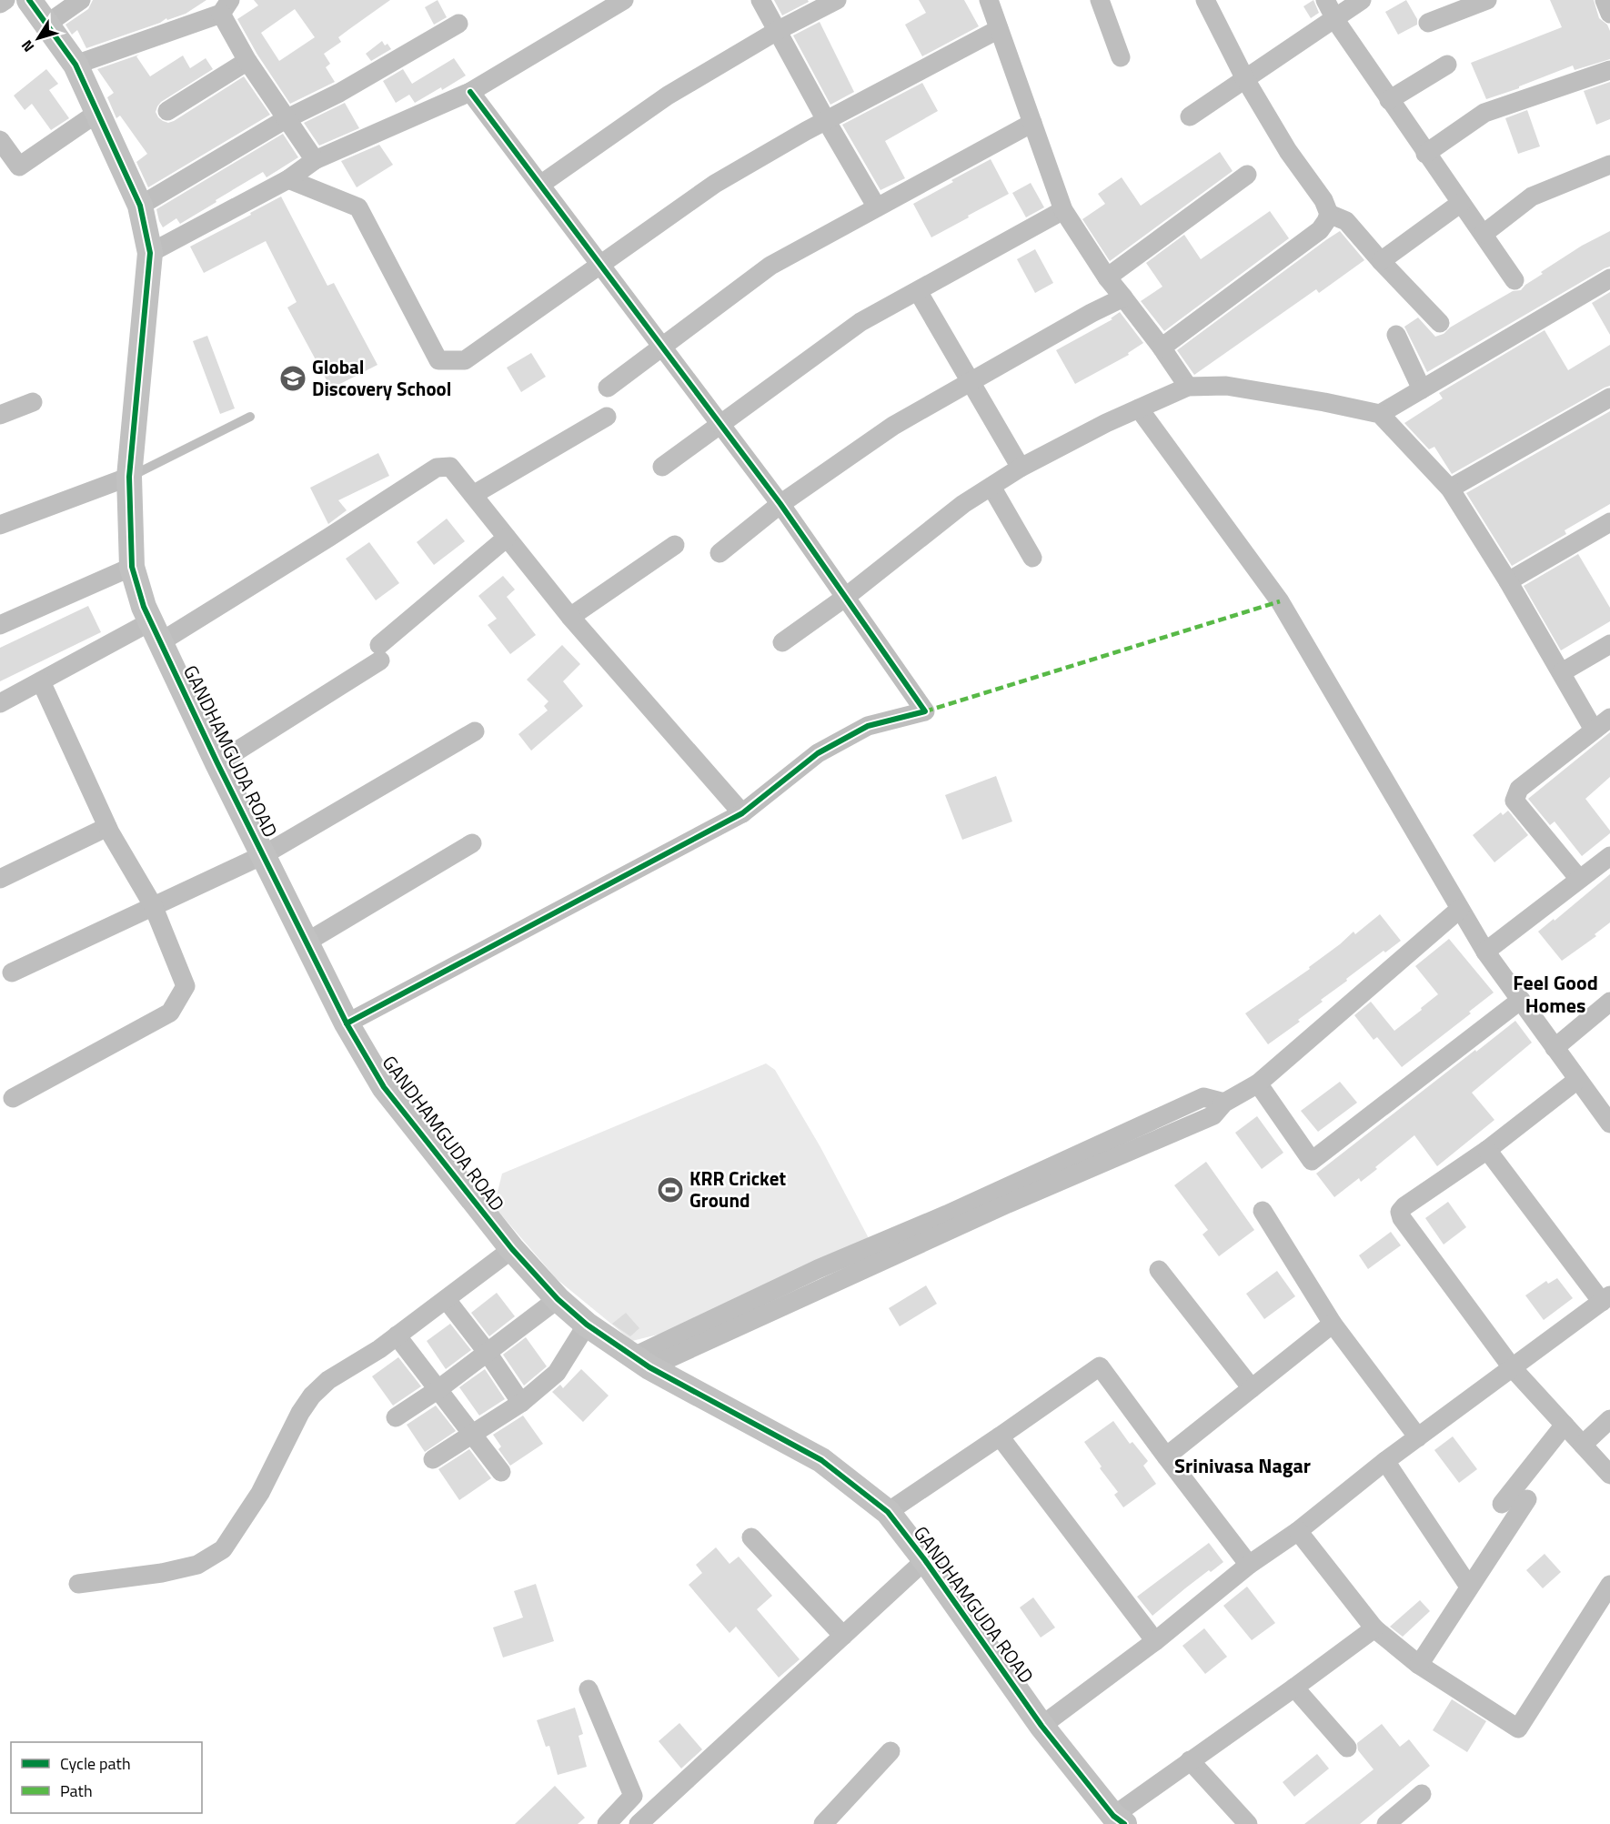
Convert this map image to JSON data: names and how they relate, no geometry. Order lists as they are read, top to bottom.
{
  "streets": {
    "street": ["GANDHAMGUDA ROAD"]
  },
  "districts": ["Feel Good Homes", "Srinivasa Nagar"],
  "places": {
    "school or university": ["Global Discovery School"],
    "sports": ["KRR Cricket Ground"]
  },
  "legend": ["Cycle path", "Path"],
  "north": "bottom left"
}
